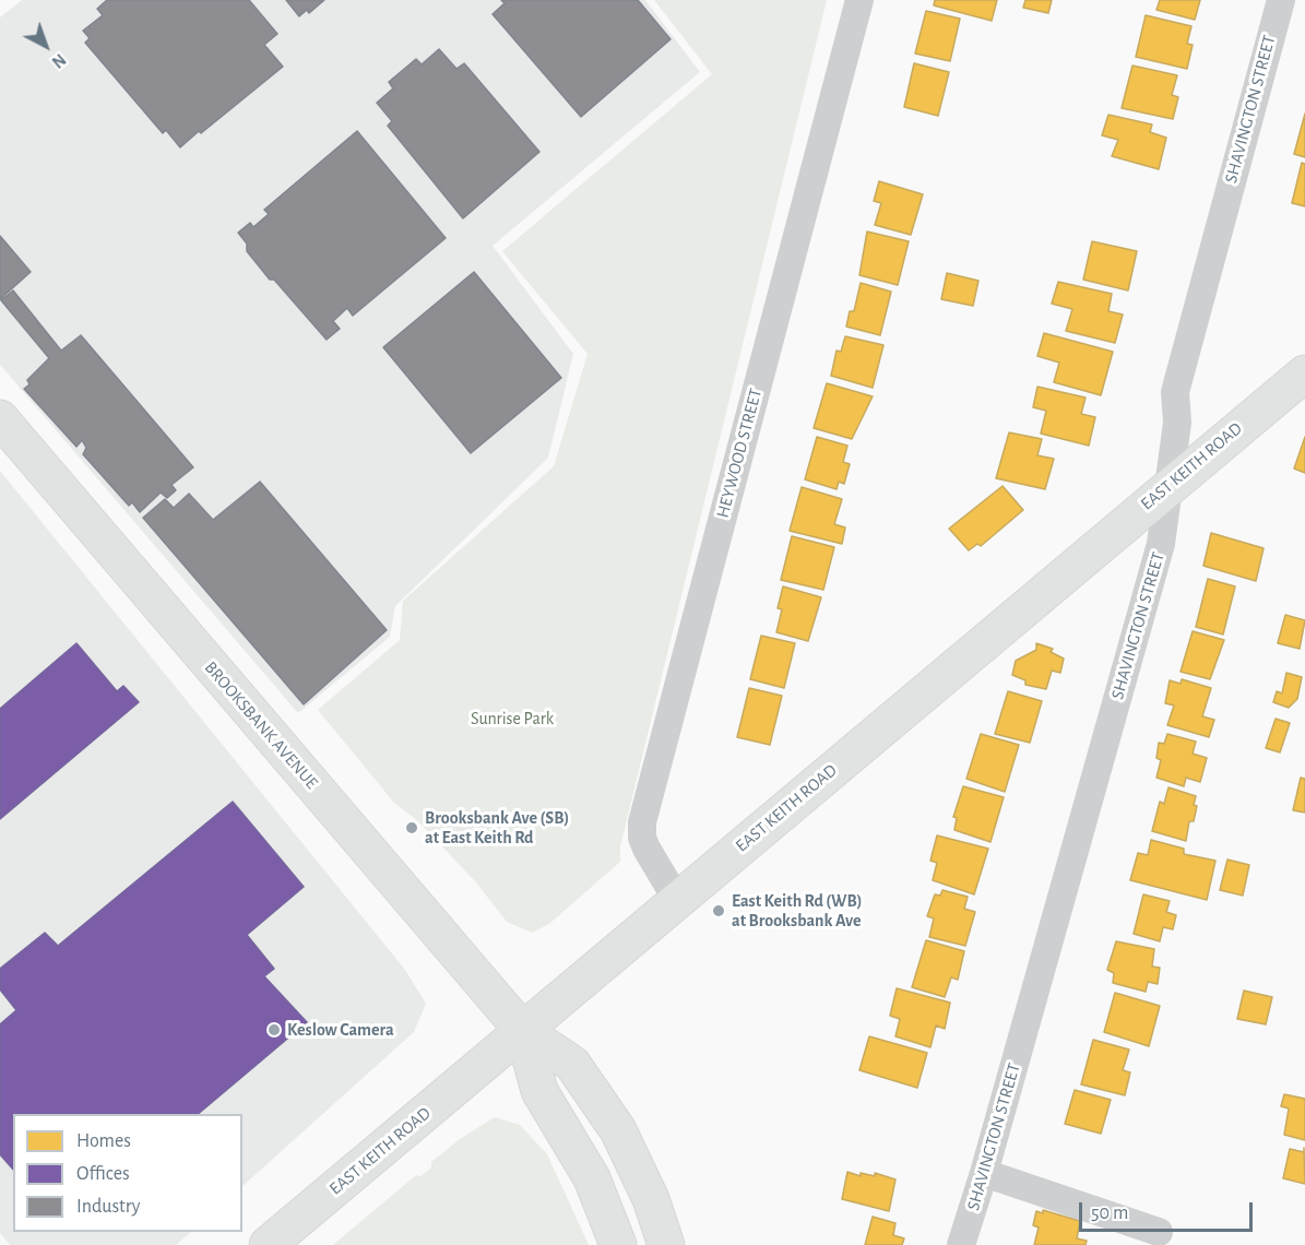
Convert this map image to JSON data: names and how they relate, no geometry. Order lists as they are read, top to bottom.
{
  "streets": {
    "main road": ["EAST KEITH ROAD", "BROOKSBANK AVENUE"],
    "street": ["SHAVINGTON STREET", "HEYWOOD STREET"]
  },
  "crossings": [
    ["SHAVINGTON STREET", "EAST KEITH ROAD"],
    ["HEYWOOD STREET", "EAST KEITH ROAD"],
    ["EAST KEITH ROAD", "BROOKSBANK AVENUE"]
  ],
  "parks": ["Sunrise Park"],
  "places": ["Brooksbank Ave (SB) at East Keith Rd", "East Keith Rd (WB) at Brooksbank Ave", "Keslow Camera"],
  "legend": ["Homes", "Offices", "Industry"],
  "scale_bar": "50 m",
  "north": "bottom right"
}
